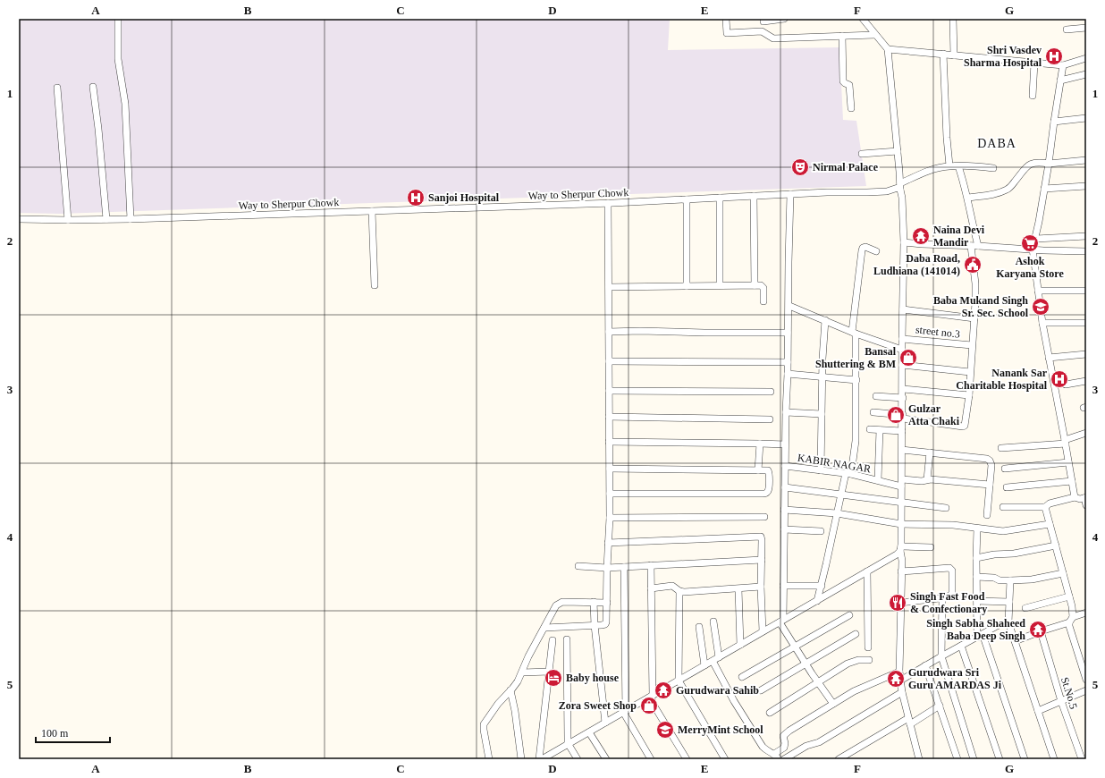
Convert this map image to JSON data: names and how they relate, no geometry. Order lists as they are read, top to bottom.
{
  "streets": {
    "street": [
      "Way to Sherpur Chowk",
      "street no.3",
      "KABIR NAGAR",
      "St.No.5"
    ]
  },
  "districts": ["DABA"],
  "places": {
    "hospital": ["Shri Vasdev Sharma Hospital", "Sanjoi Hospital", "Nanank Sar Charitable Hospital"],
    "theatre": ["Nirmal Palace"],
    "temple": [
      "Naina Devi Mandir",
      "Singh Sabha Shaheed Baba Deep Singh",
      "Gurudwara Sri Guru AMARDAS Ji",
      "Gurudwara Sahib"
    ],
    "supermarket": ["Ashok Karyana Store"],
    "public building": ["Daba Road, Ludhiana (141014)"],
    "school or university": ["Baba Mukand Singh Sr. Sec. School", "MerryMint School"],
    "shop": ["Bansal Shuttering & BM", "Gulzar Atta Chaki", "Zora Sweet Shop"],
    "restaurant": ["Singh Fast Food & Confectionary"],
    "hotel": ["Baby house"]
  },
  "scale_bar": "100 m",
  "grid": {
    "columns": [
      "A",
      "B",
      "C",
      "D",
      "E",
      "F",
      "G"
    ],
    "rows": [
      "1",
      "2",
      "3",
      "4",
      "5"
    ]
  }
}
